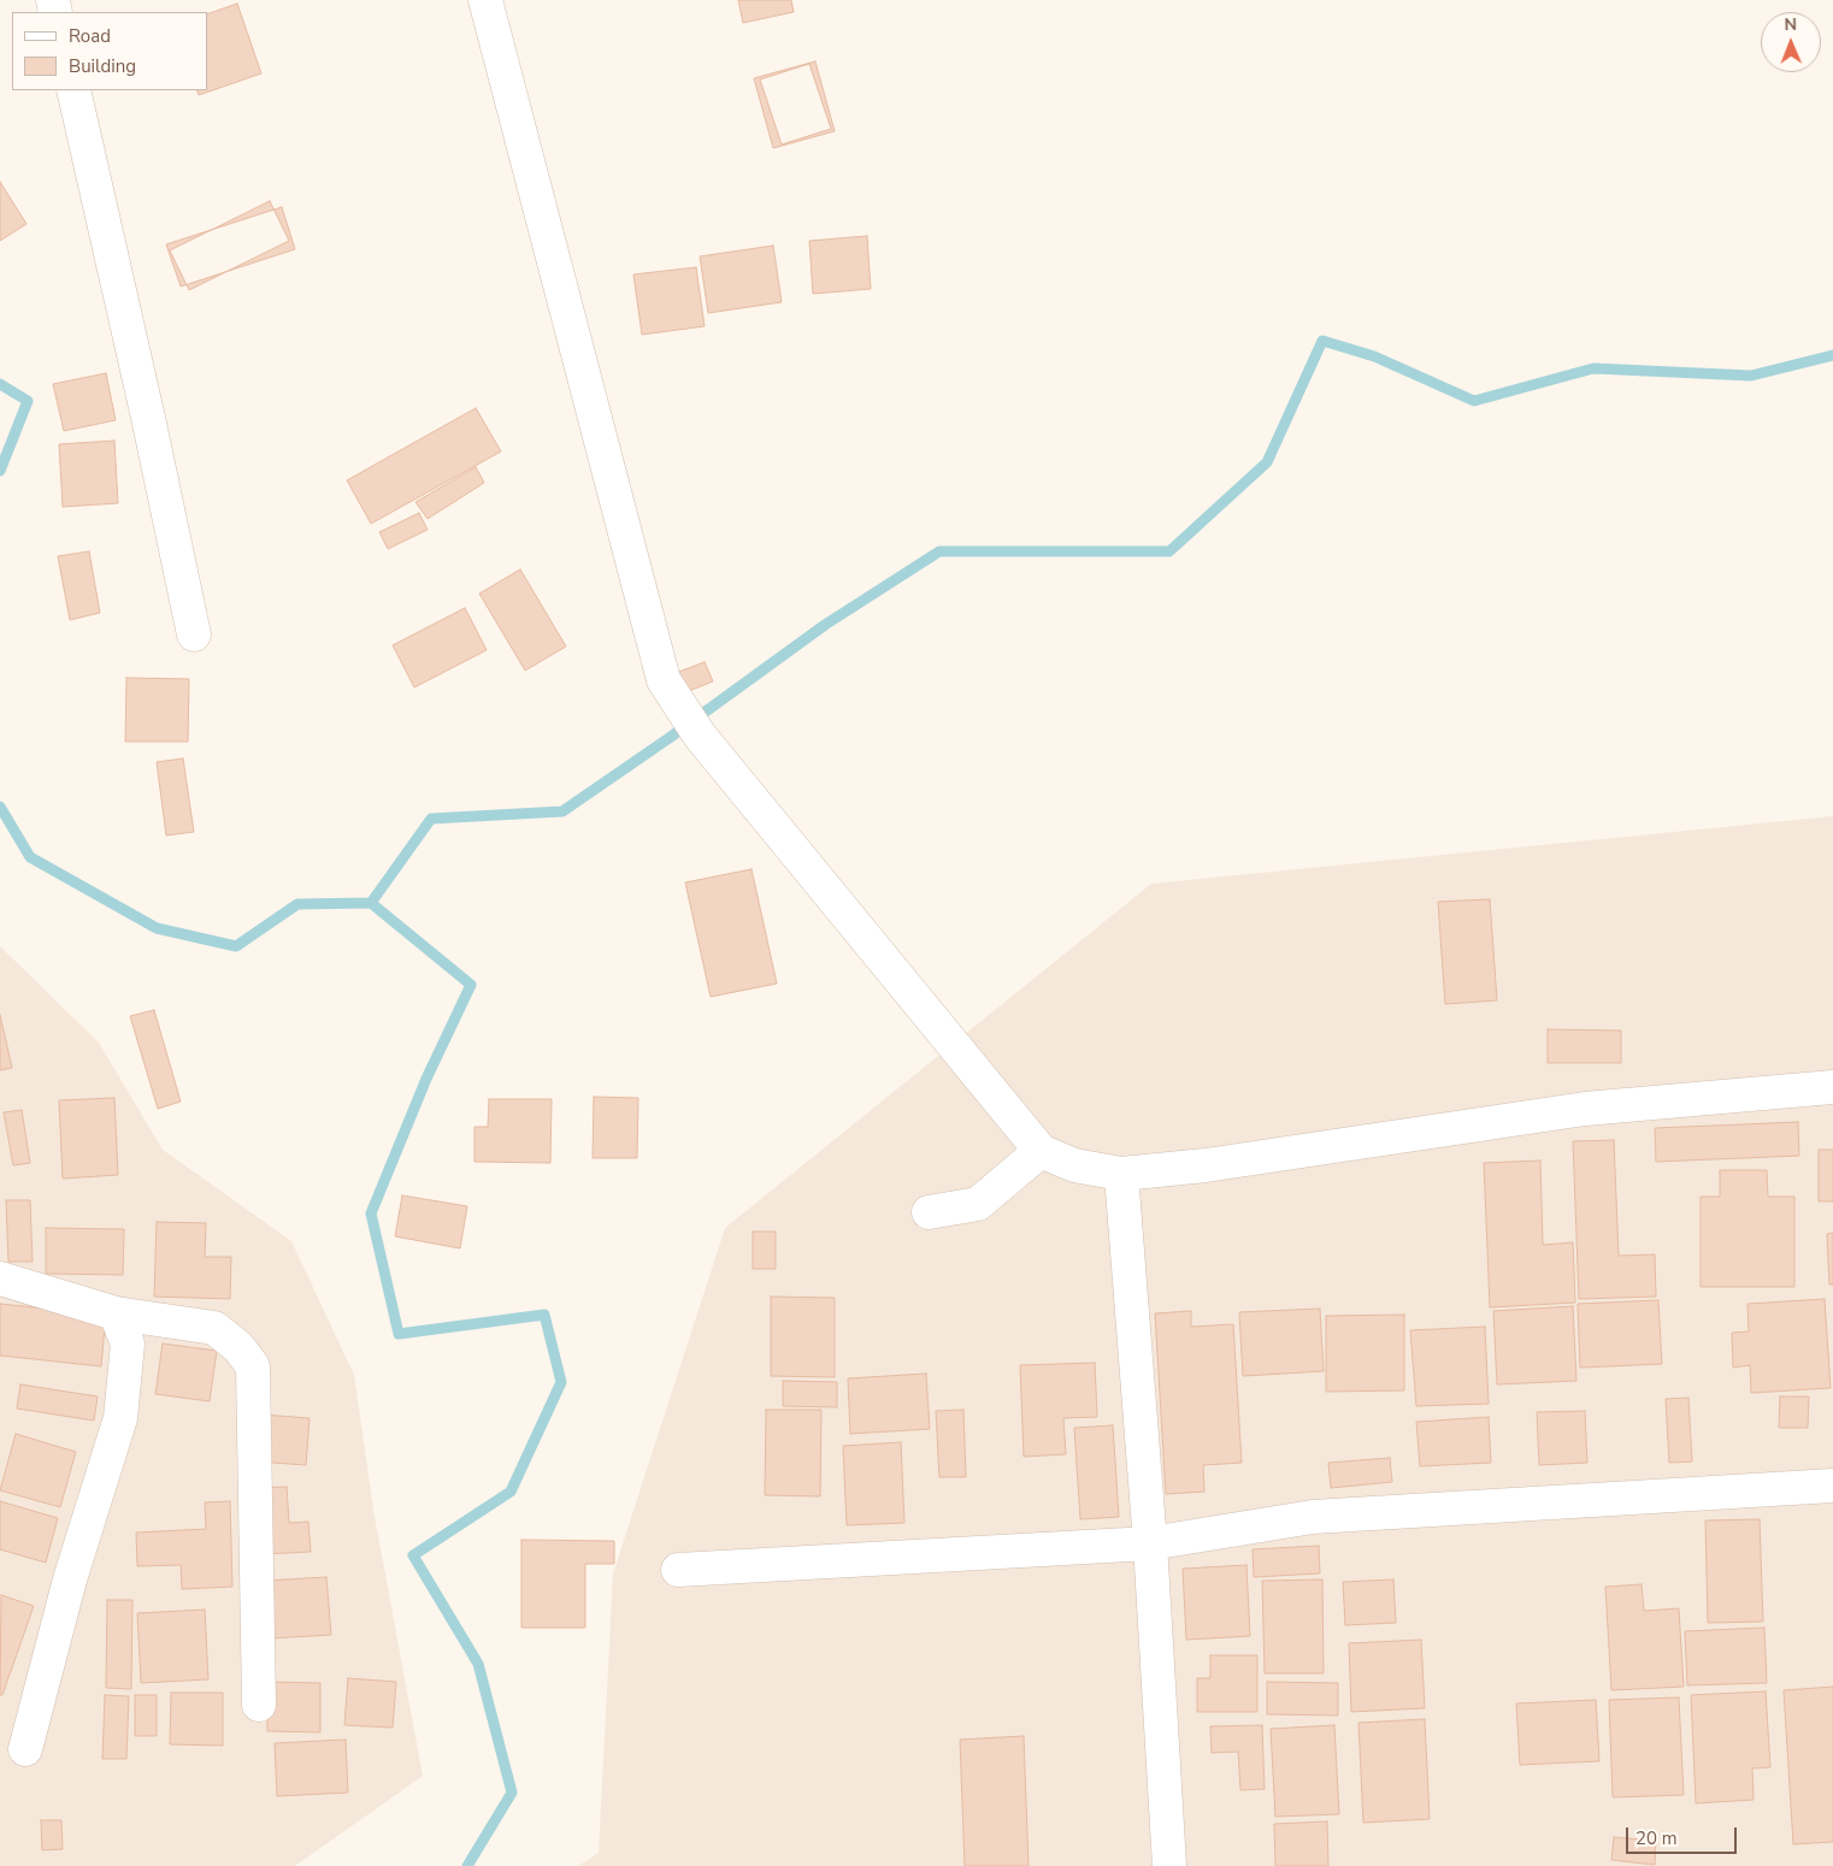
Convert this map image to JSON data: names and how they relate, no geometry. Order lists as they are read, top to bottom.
{
  "legend": ["Road", "Building"],
  "scale_bar": "20 m",
  "north": "top"
}
